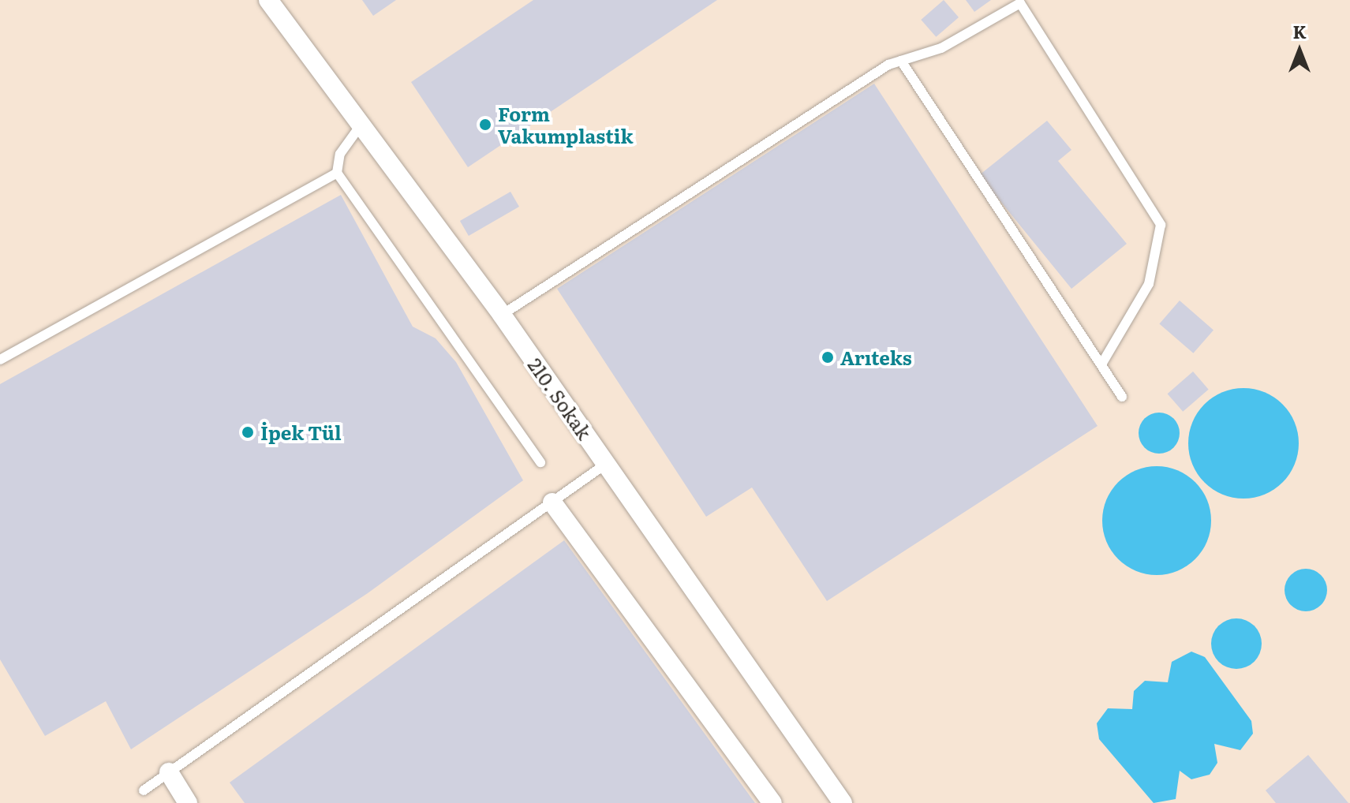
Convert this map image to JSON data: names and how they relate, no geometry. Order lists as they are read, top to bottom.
{
  "streets": {
    "street": ["210. Sokak"]
  },
  "places": ["Form Vakumplastik", "Arıteks", "İpek Tül"],
  "north": "top"
}
